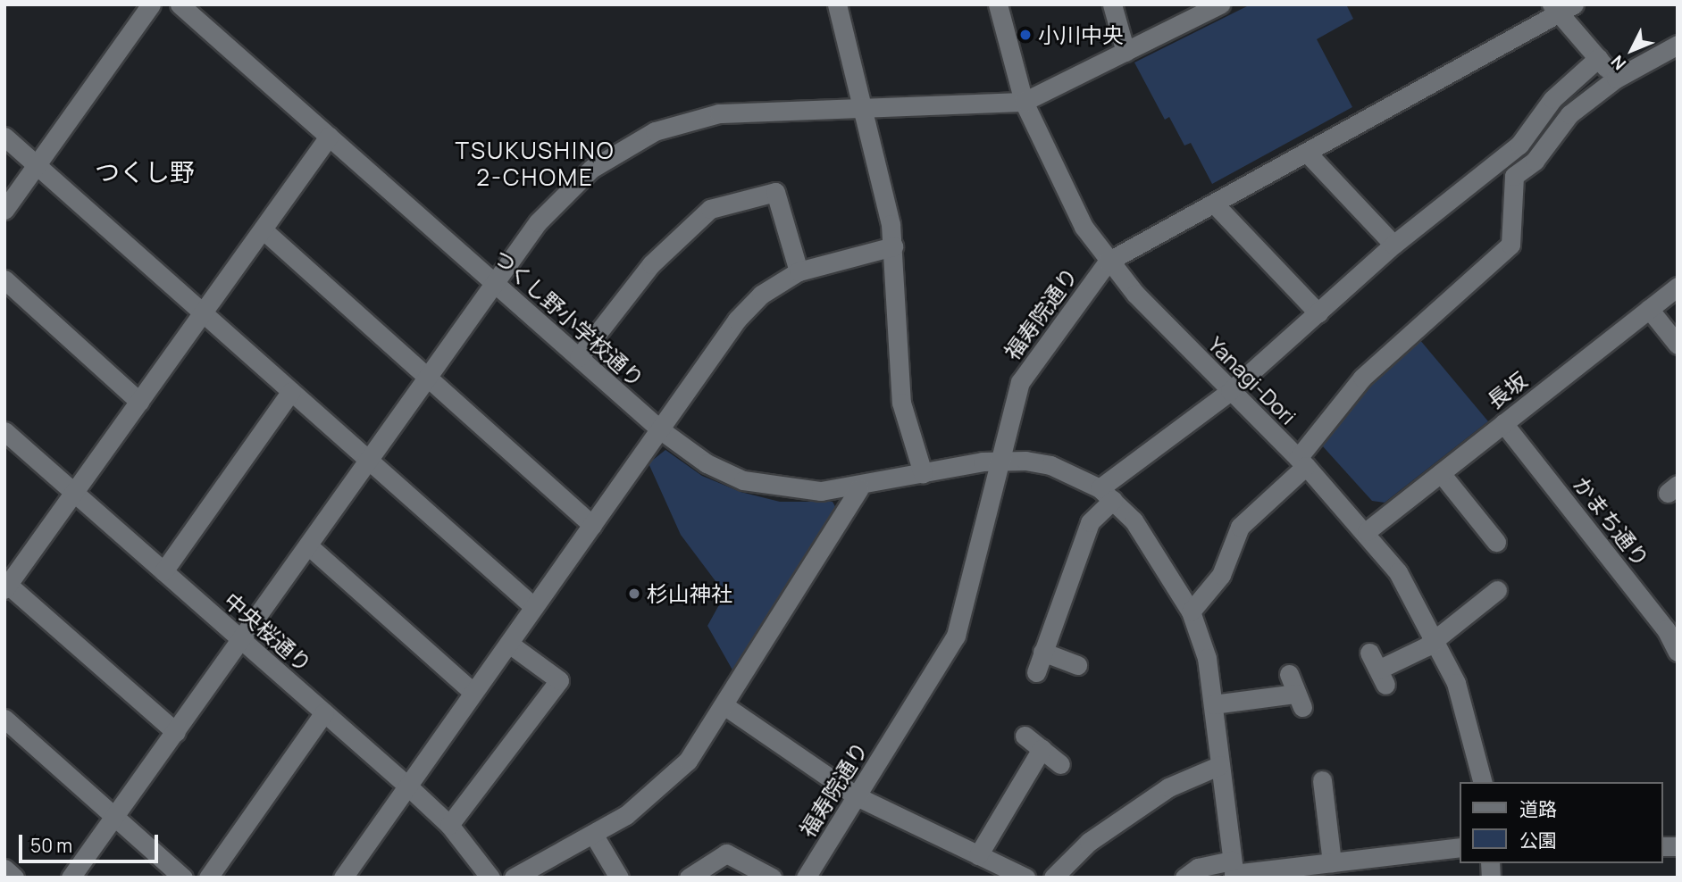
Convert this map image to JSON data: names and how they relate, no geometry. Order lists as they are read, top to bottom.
{
  "streets": {
    "street": [
      "福寿院通り",
      "つくし野小学校通り",
      "Yanagi-Dori",
      "長坂",
      "かまち通り",
      "中央桜通り"
    ]
  },
  "crossings": [
    ["福寿院通り", "つくし野小学校通り"],
    ["福寿院通り", "Yanagi-Dori"],
    ["Yanagi-Dori", "長坂"],
    ["長坂", "かまち通り"]
  ],
  "districts": ["TSUKUSHINO 2-CHOME", "つくし野"],
  "places": ["小川中央", "杉山神社"],
  "legend": ["道路", "公園"],
  "scale_bar": "50 m",
  "north": "bottom left"
}
